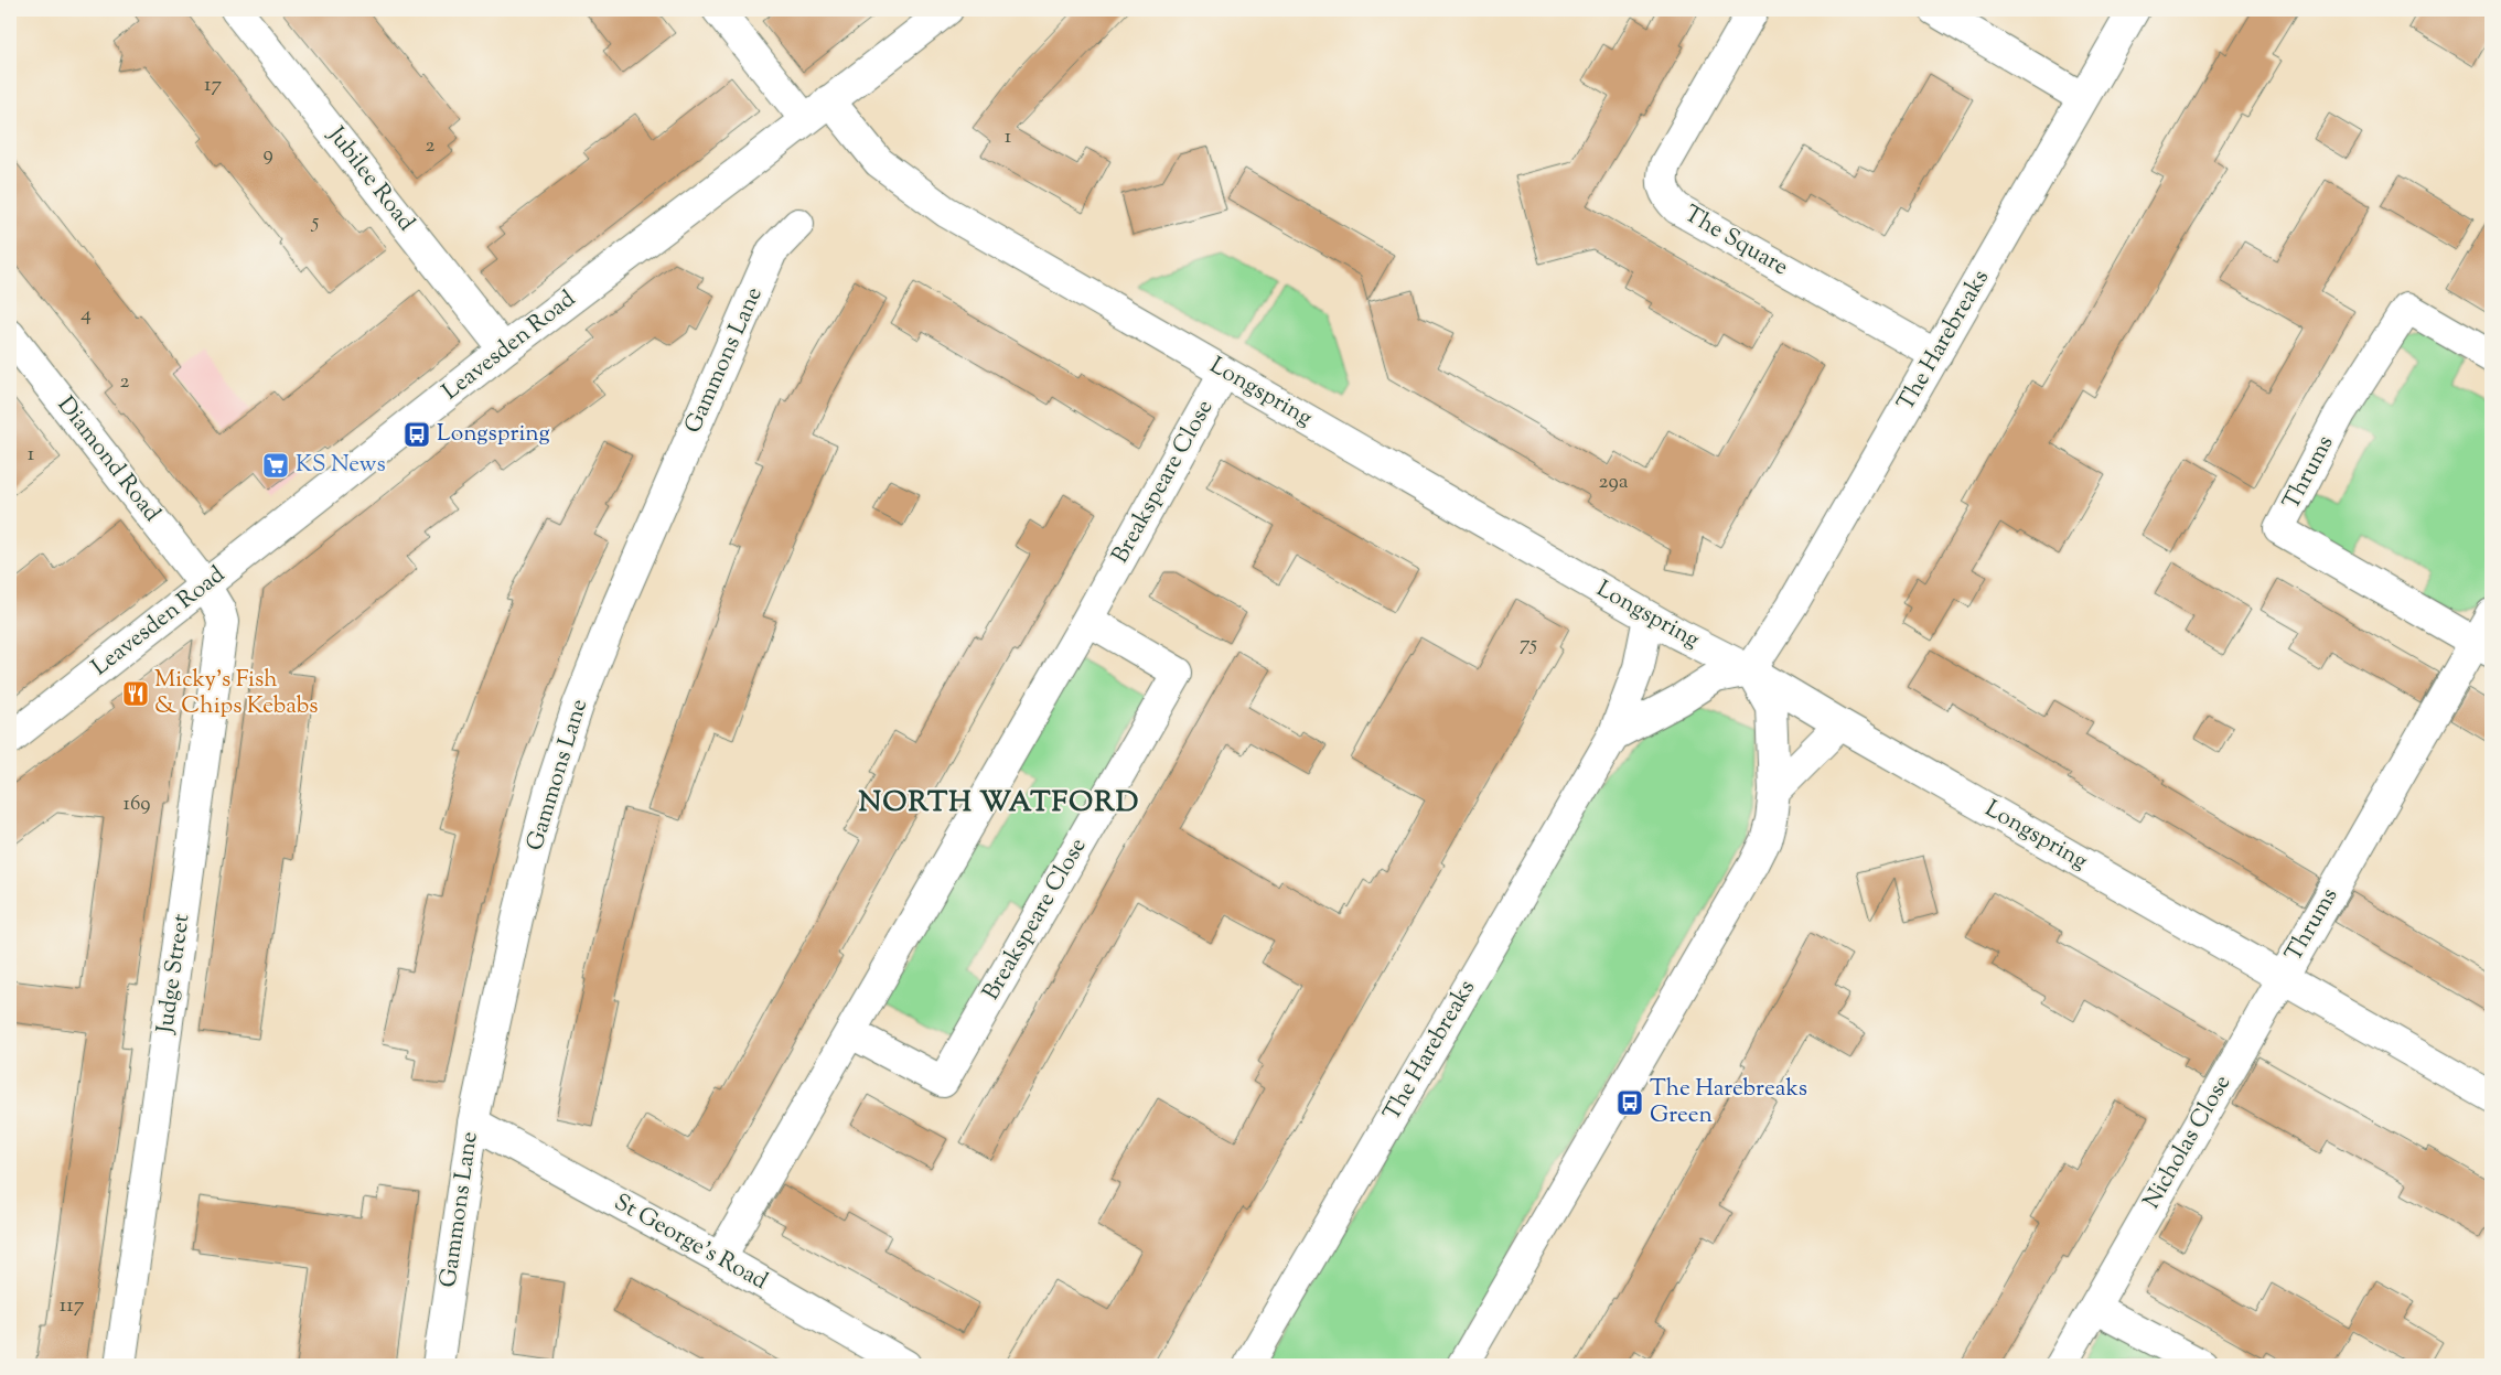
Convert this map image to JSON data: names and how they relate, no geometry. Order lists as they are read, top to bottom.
{
  "streets": {
    "street": [
      "Jubilee Road",
      "The Square",
      "The Harebreaks",
      "Leavesden Road",
      "Gammons Lane",
      "Longspring",
      "Diamond Road",
      "Thrums",
      "Breakspeare Close",
      "Judge Street",
      "Nicholas Close",
      "St George's Road"
    ]
  },
  "crossings": [
    ["Jubilee Road", "Leavesden Road"],
    ["The Square", "The Harebreaks"],
    ["The Harebreaks", "Longspring"],
    ["Leavesden Road", "Longspring"],
    ["Leavesden Road", "Diamond Road"],
    ["Leavesden Road", "Judge Street"],
    ["Gammons Lane", "St George's Road"],
    ["Longspring", "Thrums"],
    ["Longspring", "Breakspeare Close"],
    ["Longspring", "Nicholas Close"],
    ["Diamond Road", "Judge Street"],
    ["Thrums", "Nicholas Close"],
    ["Breakspeare Close", "St George's Road"]
  ],
  "districts": ["NORTH WATFORD"],
  "places": {
    "bus stop": ["Longspring", "The Harebreaks Green"],
    "supermarket": ["KS News"],
    "restaurant": ["Micky’s Fish & Chips Kebabs"]
  },
  "house_numbers": [
    "17",
    "1",
    "2",
    "9",
    "5",
    "4",
    "2",
    "1",
    "29a",
    "75",
    "169",
    "117"
  ]
}
